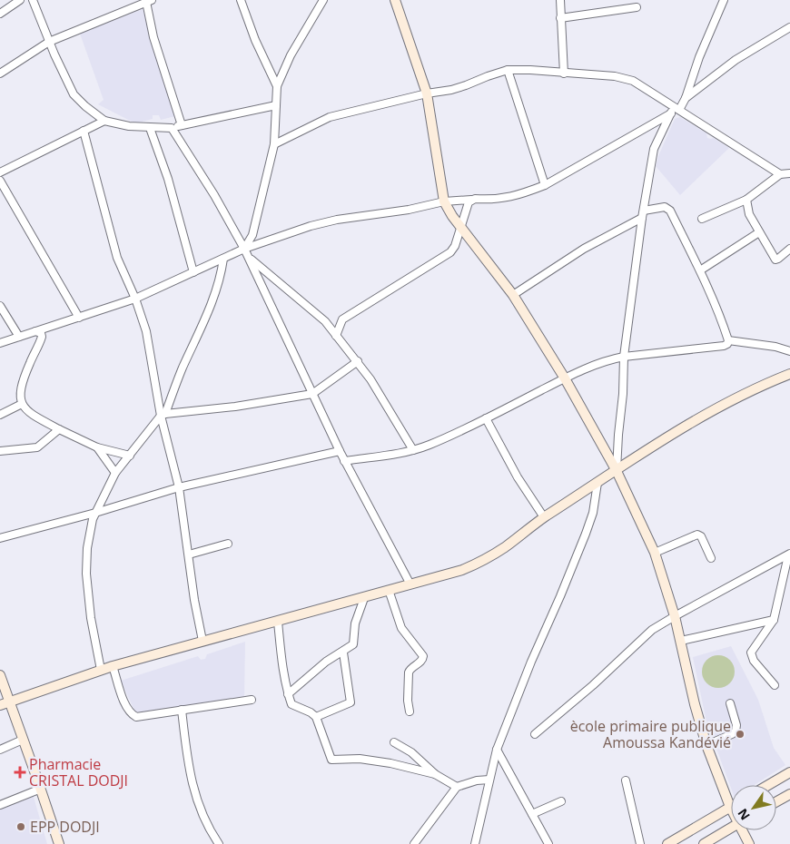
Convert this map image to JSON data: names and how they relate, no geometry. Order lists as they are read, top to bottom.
{
  "places": {
    "other": ["ècole primaire publique Amoussa Kandévié", "EPP DODJI"],
    "health": ["Pharmacie CRISTAL DODJI"]
  },
  "north": "bottom left"
}
